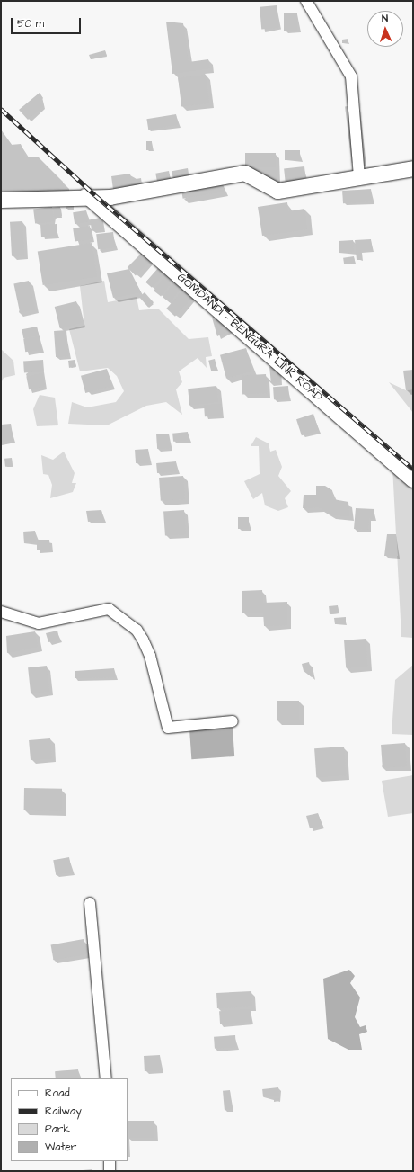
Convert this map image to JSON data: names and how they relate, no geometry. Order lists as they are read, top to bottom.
{
  "streets": {
    "main road": ["GOMDANDI - BENGURA LINK ROAD"]
  },
  "legend": [
    "Road",
    "Railway",
    "Park",
    "Water"
  ],
  "scale_bar": "50 m",
  "north": "top"
}
